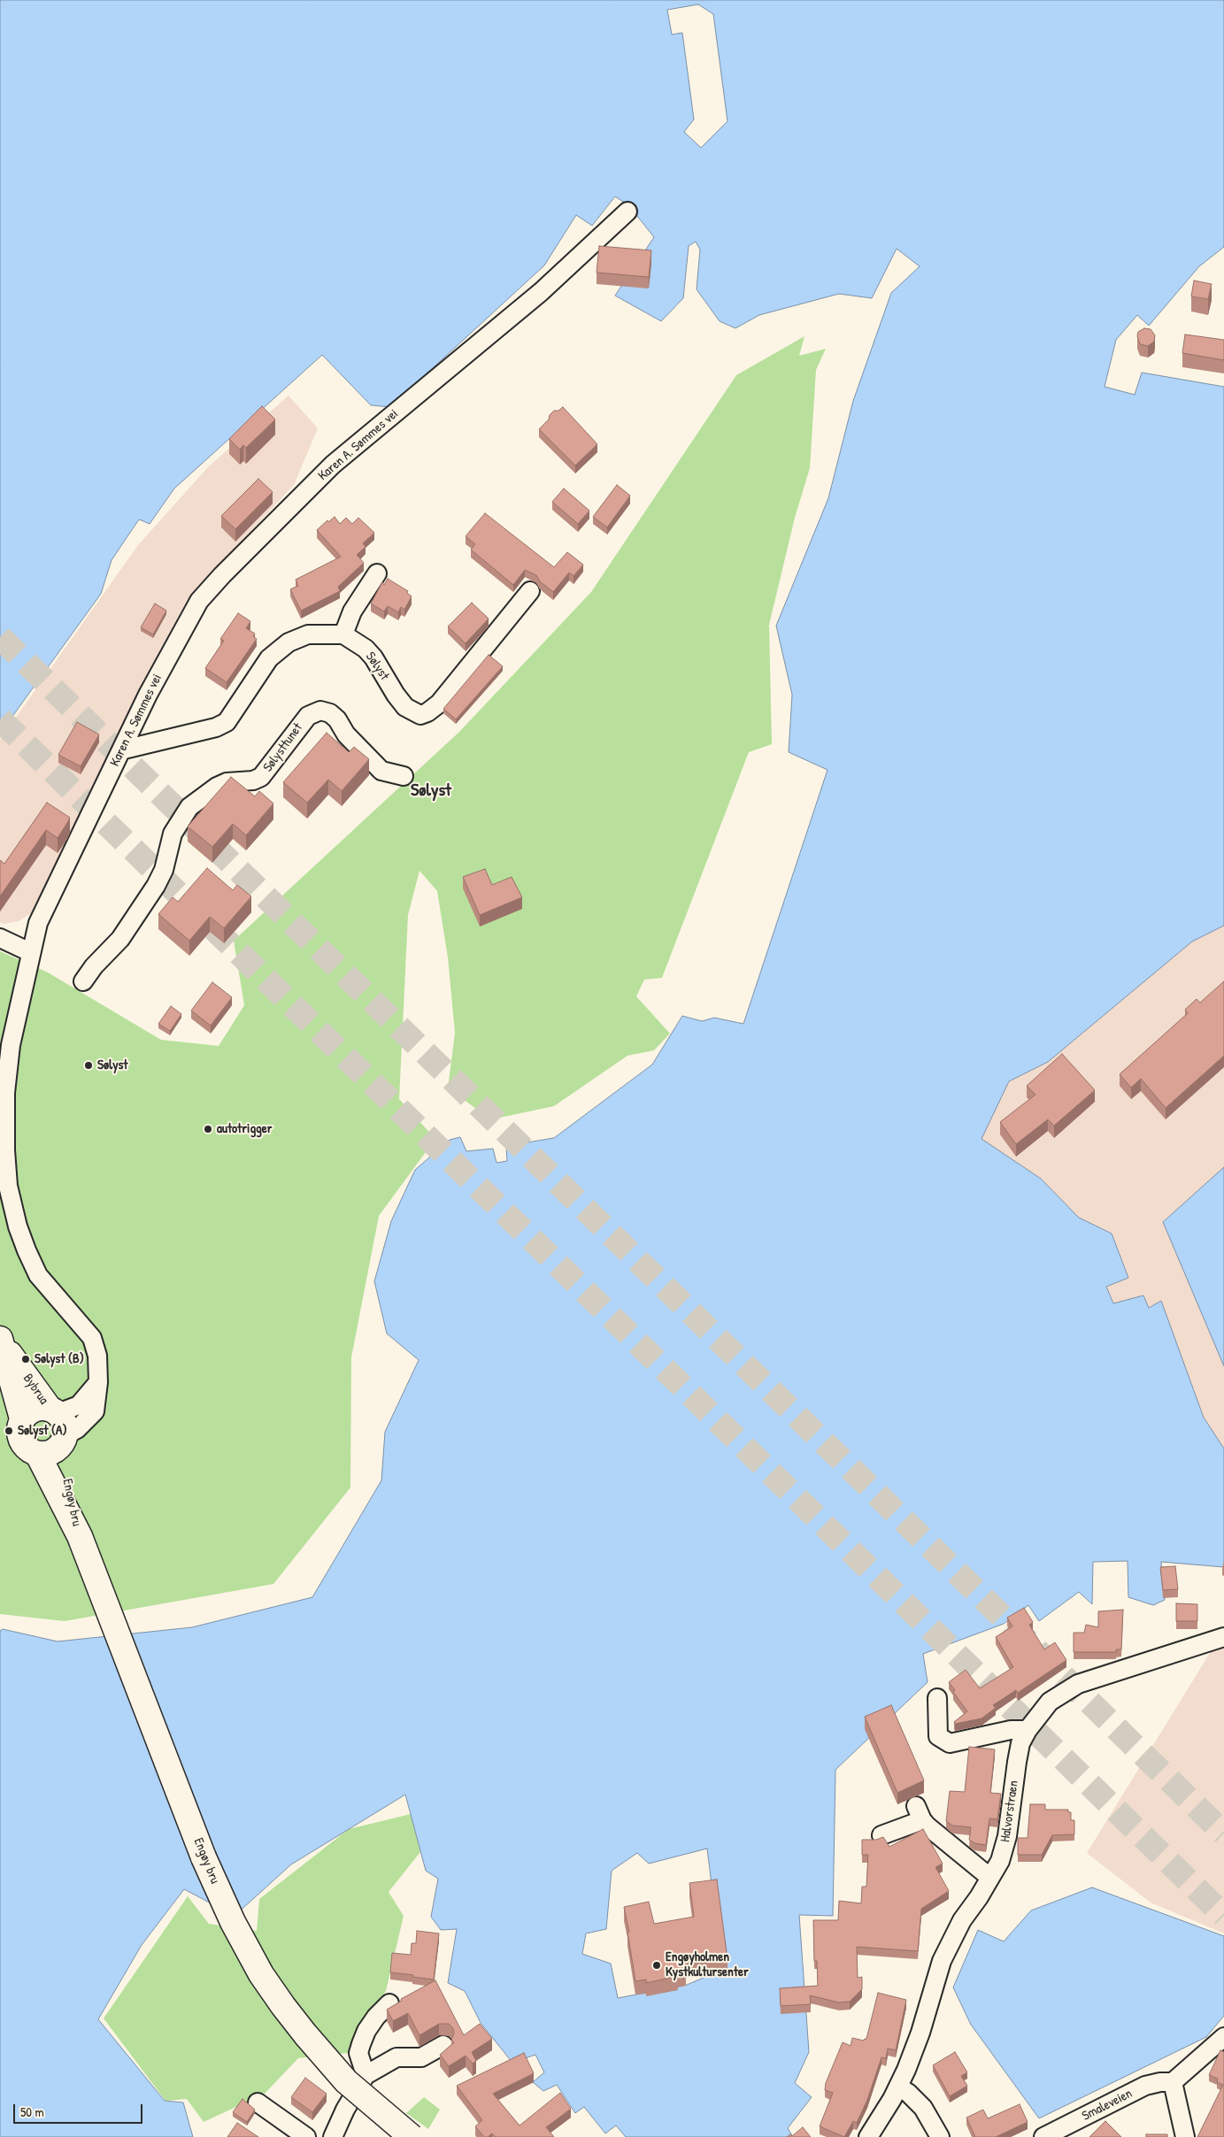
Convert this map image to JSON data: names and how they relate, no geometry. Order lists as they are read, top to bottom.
{
  "streets": {
    "main road": ["Bybrua", "Engøy bru"],
    "street": [
      "Karen A. Sømmes vei",
      "Sølyst",
      "Sølysttunet",
      "Halvorstraen",
      "Smaleveien"
    ]
  },
  "crossings": [
    ["Karen A. Sømmes vei", "Bybrua"],
    ["Karen A. Sømmes vei", "Engøy bru"],
    ["Bybrua", "Engøy bru"]
  ],
  "districts": ["Sølyst"],
  "places": [
    "Sølyst",
    "autotrigger",
    "Sølyst (B)",
    "Sølyst (A)",
    "Engøyholmen Kystkultursenter"
  ],
  "scale_bar": "50 m"
}
